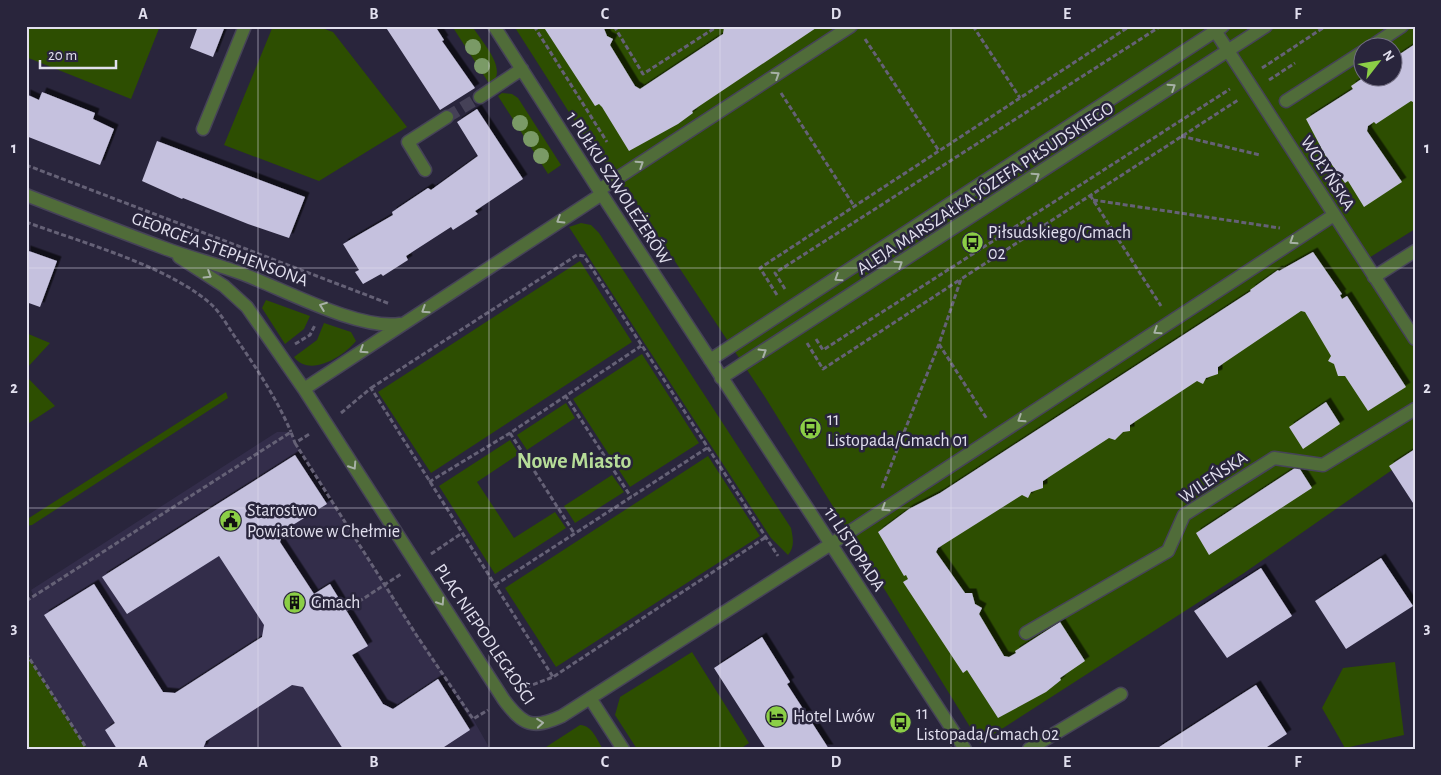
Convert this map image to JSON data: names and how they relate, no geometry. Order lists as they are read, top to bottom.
{
  "streets": {
    "street": [
      "WOŁYŃSKA",
      "1 PUŁKU SZWOLEŻERÓW",
      "ALEJA MARSZAŁKA JÓZEFA PIŁSUDSKIEGO",
      "GEORGE'A STEPHENSONA",
      "WILEŃSKA",
      "11 LISTOPADA",
      "PLAC NIEPODLEGŁOŚCI"
    ]
  },
  "crossings": [
    ["WOŁYŃSKA", "ALEJA MARSZAŁKA JÓZEFA PIŁSUDSKIEGO"],
    ["1 PUŁKU SZWOLEŻERÓW", "ALEJA MARSZAŁKA JÓZEFA PIŁSUDSKIEGO"],
    ["1 PUŁKU SZWOLEŻERÓW", "11 LISTOPADA"],
    ["ALEJA MARSZAŁKA JÓZEFA PIŁSUDSKIEGO", "11 LISTOPADA"],
    ["GEORGE'A STEPHENSONA", "PLAC NIEPODLEGŁOŚCI"],
    ["11 LISTOPADA", "PLAC NIEPODLEGŁOŚCI"]
  ],
  "one_way": ["GEORGE'A STEPHENSONA", "PLAC NIEPODLEGŁOŚCI"],
  "districts": ["Nowe Miasto"],
  "places": {
    "bus stop": ["Piłsudskiego/Gmach 02", "11 Listopada/Gmach 01", "11 Listopada/Gmach 02"],
    "public building": ["Starostwo Powiatowe w Chełmie"],
    "building": ["Gmach"],
    "hotel": ["Hotel Lwów"]
  },
  "scale_bar": "20 m",
  "north": "top right",
  "grid": {
    "columns": [
      "A",
      "B",
      "C",
      "D",
      "E",
      "F"
    ],
    "rows": ["1", "2", "3"]
  }
}
